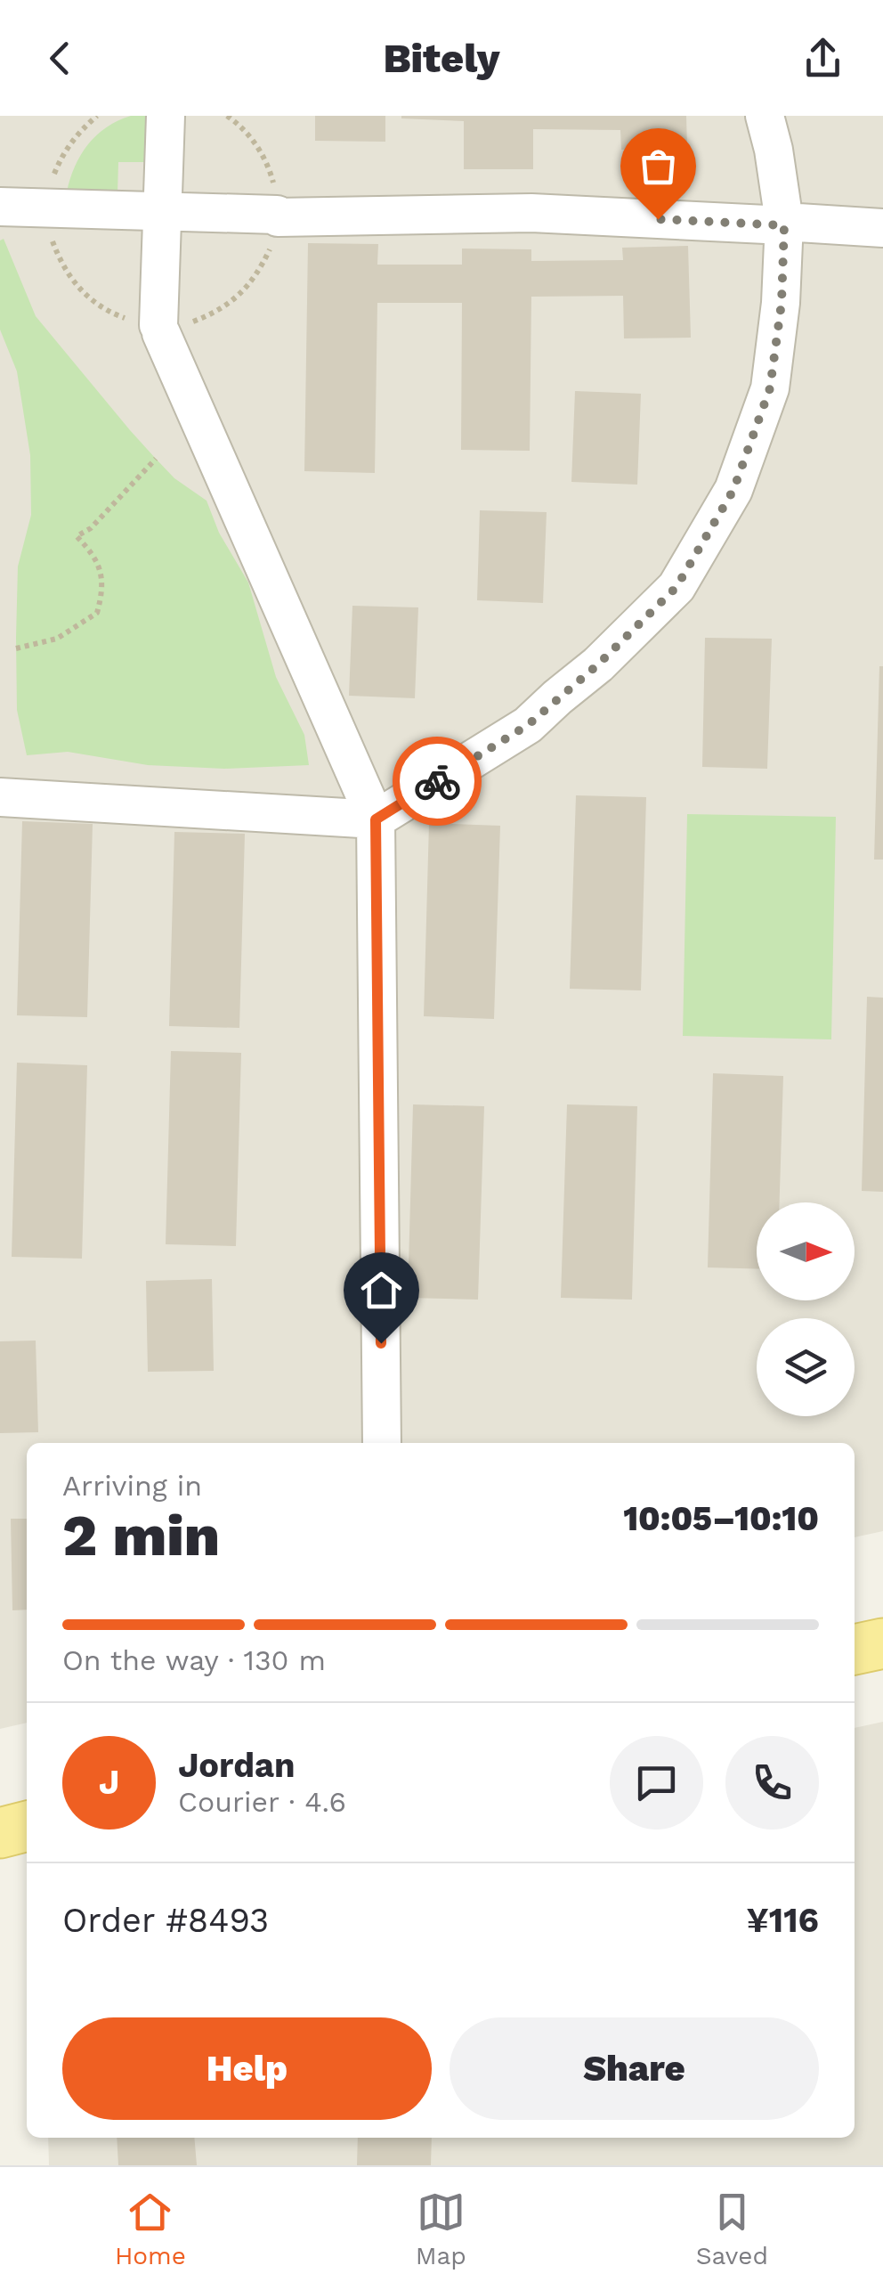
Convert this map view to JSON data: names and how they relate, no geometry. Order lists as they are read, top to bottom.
{
  "north": "right",
  "page": {
    "header": "Bitely",
    "heading": ["2 min", "Arriving in", "10:05–10:10"],
    "panel": [
      "Jordan",
      "Courier · 4.6",
      "Order #8493",
      "¥116"
    ],
    "bar": "On the way · 130 m",
    "round": "J",
    "buttons": ["Help", "Share"],
    "tabs": ["Home", "Map", "Saved"]
  }
}
